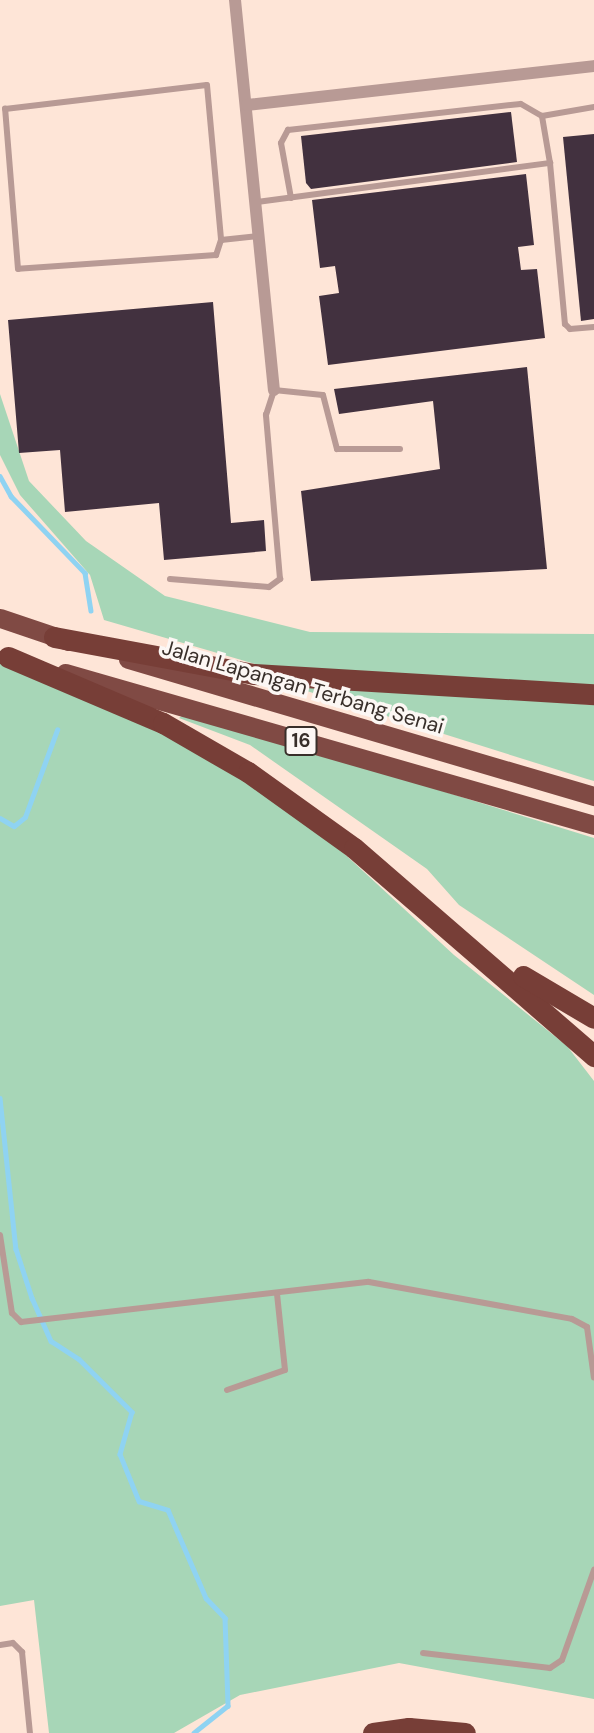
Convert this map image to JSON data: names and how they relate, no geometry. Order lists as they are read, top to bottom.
{
  "streets": {
    "highway": ["Jalan Lapangan Terbang Senai", "16"]
  }
}
